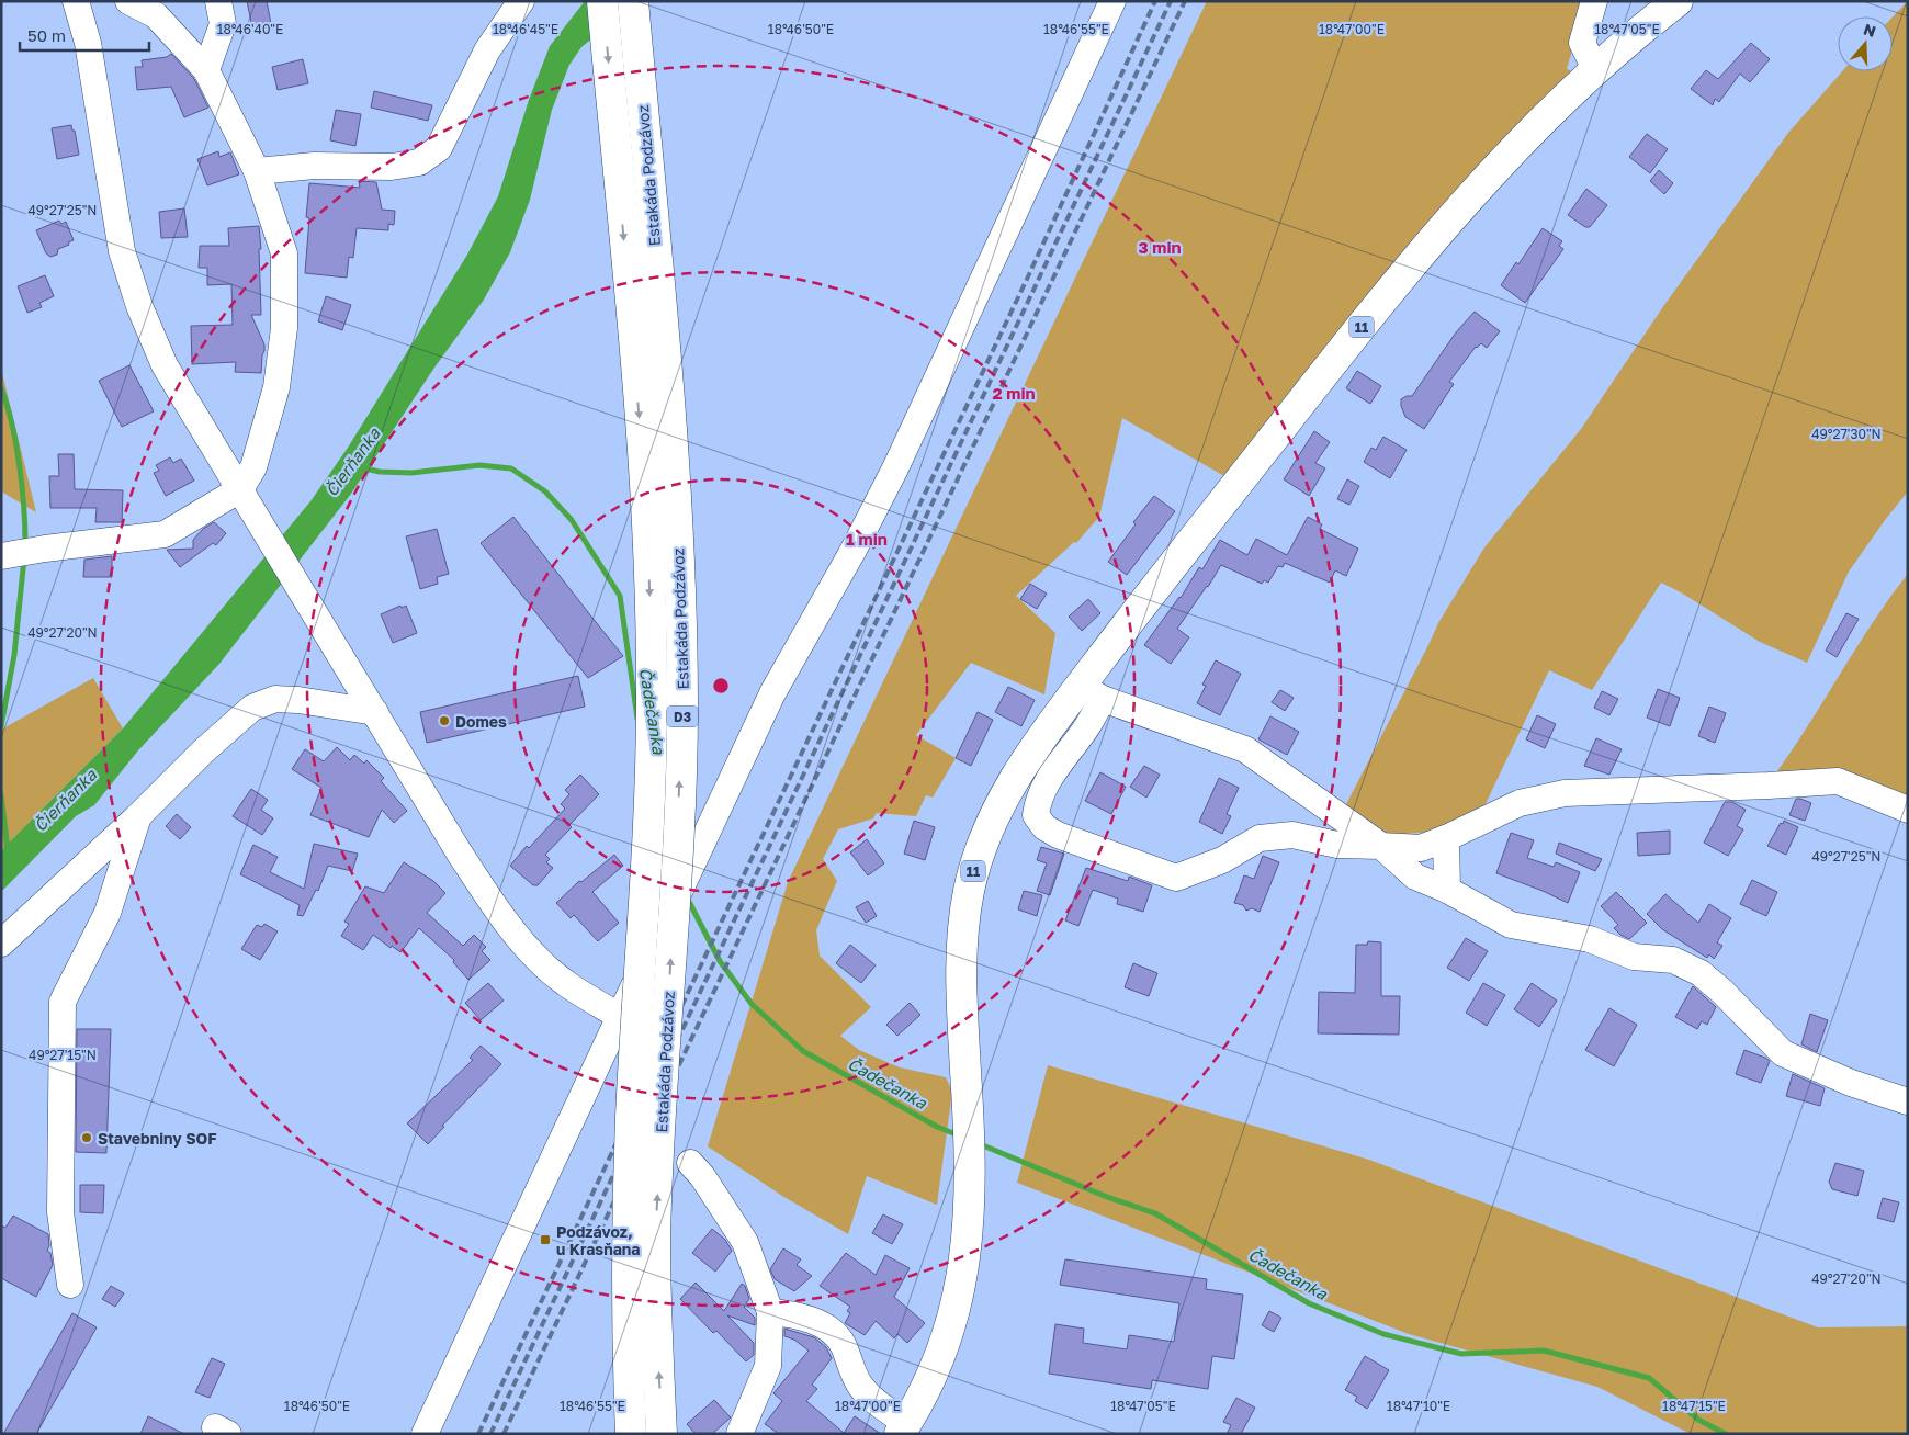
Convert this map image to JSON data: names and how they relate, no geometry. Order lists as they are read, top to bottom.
{
  "streets": {
    "main road": ["Estakáda Podzávoz", "11", "D3"]
  },
  "water": ["Čierňanka", "Čadečanka"],
  "places": {
    "other": ["Domes", "Stavebniny SOF"],
    "transit": ["Podzávoz, u Krasňana"]
  },
  "scale_bar": "50 m",
  "north": "top",
  "coordinates": [
    "18°46'45\"E",
    "18°46'50\"E",
    "18°46'55\"E",
    "18°47'00\"E",
    "18°47'05\"E",
    "18°46'40\"E",
    "49°27'25\"N",
    "49°27'30\"N",
    "49°27'20\"N",
    "49°27'15\"N",
    "18°47'10\"E",
    "18°47'15\"E"
  ],
  "rings": ["3 min", "2 min", "1 min"]
}
